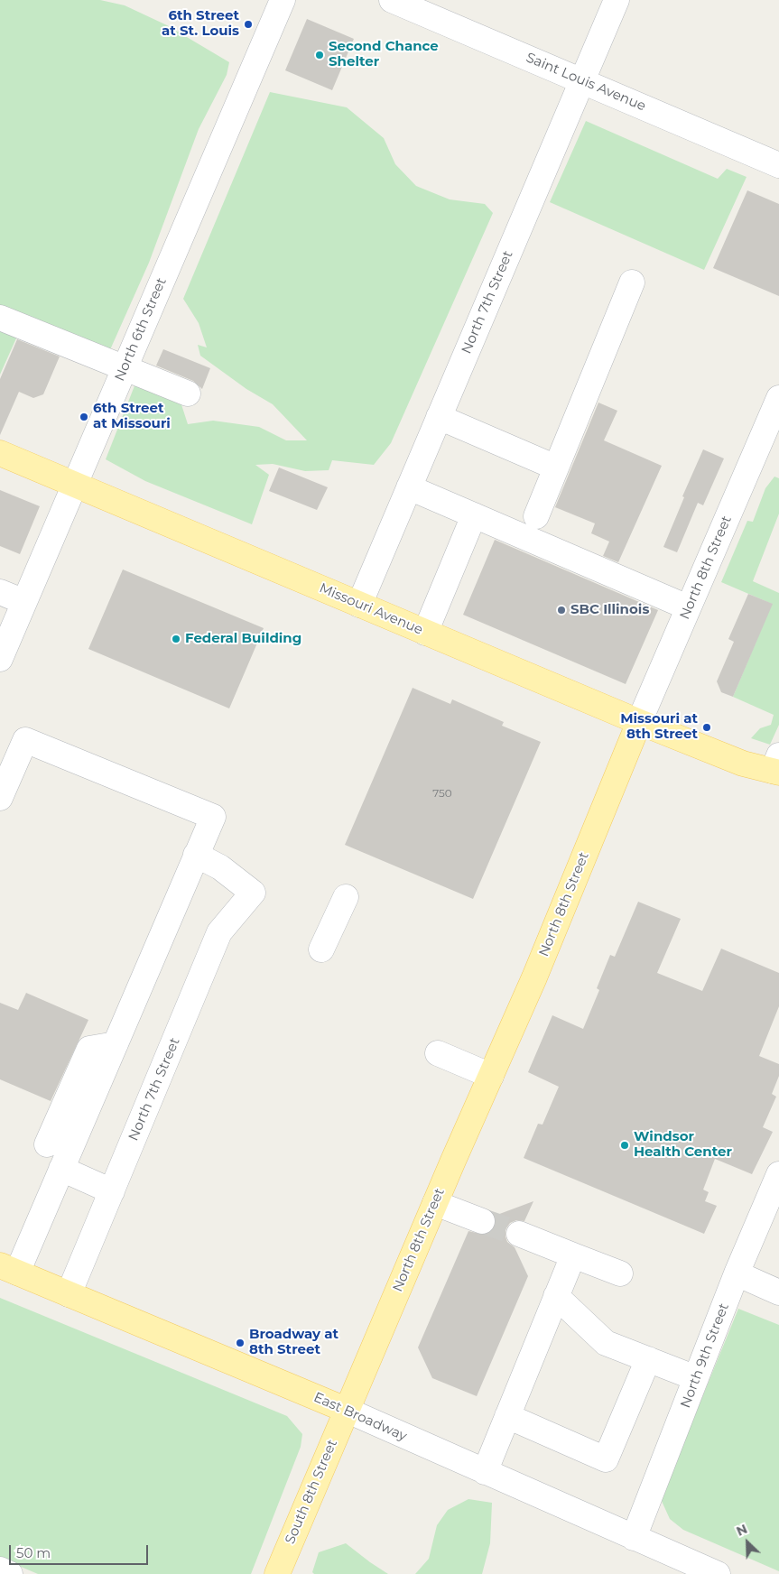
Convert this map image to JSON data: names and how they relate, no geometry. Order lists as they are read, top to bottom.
{
  "streets": {
    "main road": [
      "North 8th Street",
      "Missouri Avenue",
      "East Broadway",
      "South 8th Street"
    ],
    "street": [
      "Saint Louis Avenue",
      "North 7th Street",
      "North 6th Street",
      "North 9th Street"
    ]
  },
  "crossings": [
    ["Saint Louis Avenue", "North 7th Street"],
    ["North 7th Street", "Missouri Avenue"],
    ["North 7th Street", "East Broadway"],
    ["North 6th Street", "Missouri Avenue"],
    ["North 8th Street", "Missouri Avenue"],
    ["North 8th Street", "East Broadway"],
    ["North 8th Street", "South 8th Street"],
    ["North 9th Street", "East Broadway"],
    ["East Broadway", "South 8th Street"]
  ],
  "places": [
    "6th Street at St. Louis",
    "Second Chance Shelter",
    "6th Street at Missouri",
    "SBC Illinois",
    "Federal Building",
    "Missouri at 8th Street",
    "Windsor Health Center",
    "Broadway at 8th Street"
  ],
  "house_numbers": ["750"],
  "scale_bar": "50 m",
  "north": "top left"
}
